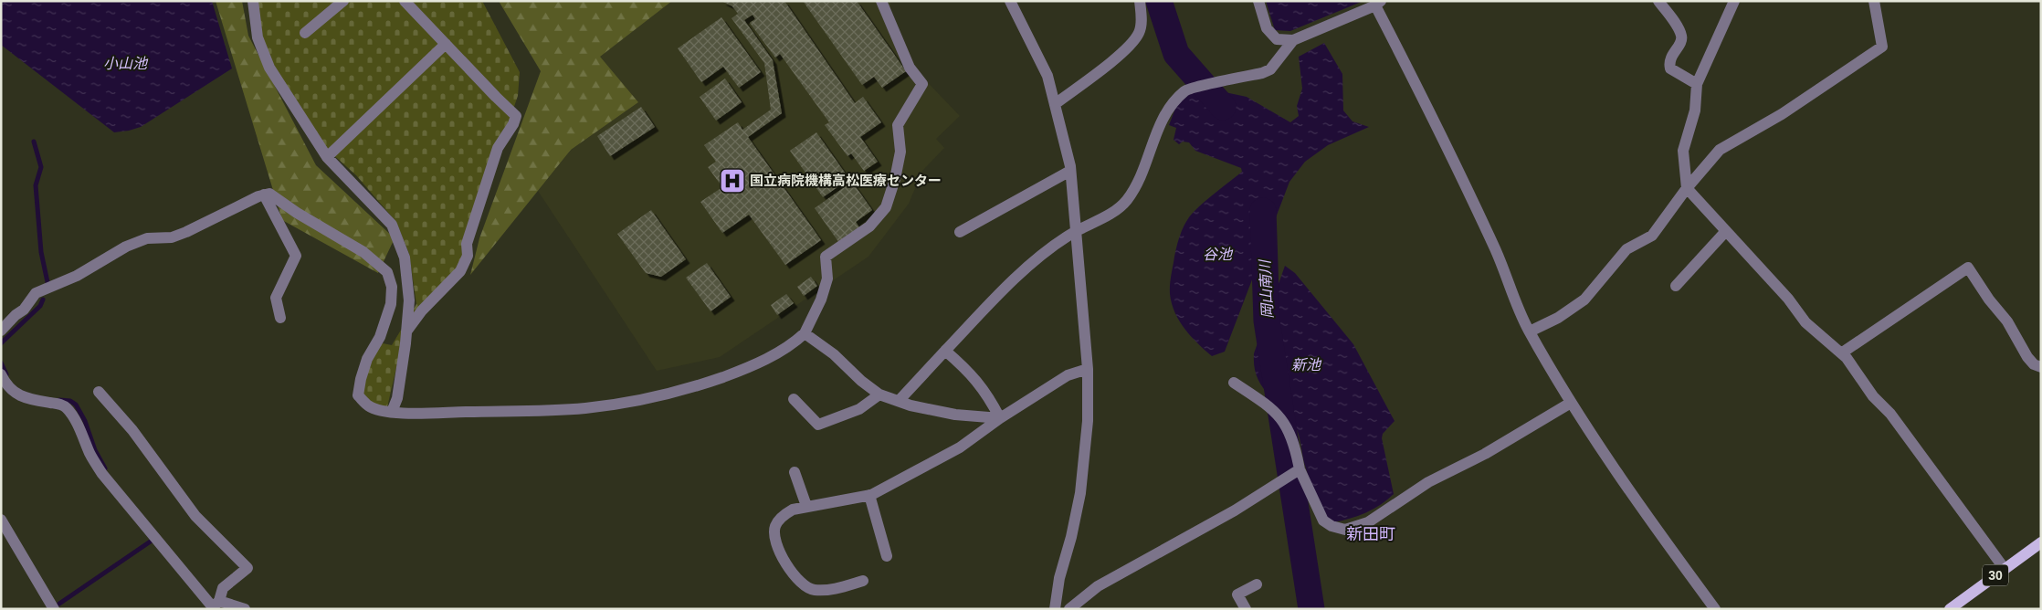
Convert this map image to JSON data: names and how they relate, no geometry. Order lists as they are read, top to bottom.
{
  "streets": {
    "main road": ["30"]
  },
  "districts": ["新田町"],
  "water": [
    "小山池",
    "谷池",
    "岡山南川",
    "新池"
  ],
  "places": {
    "hospital": ["国立病院機構高松医療センター"]
  }
}
